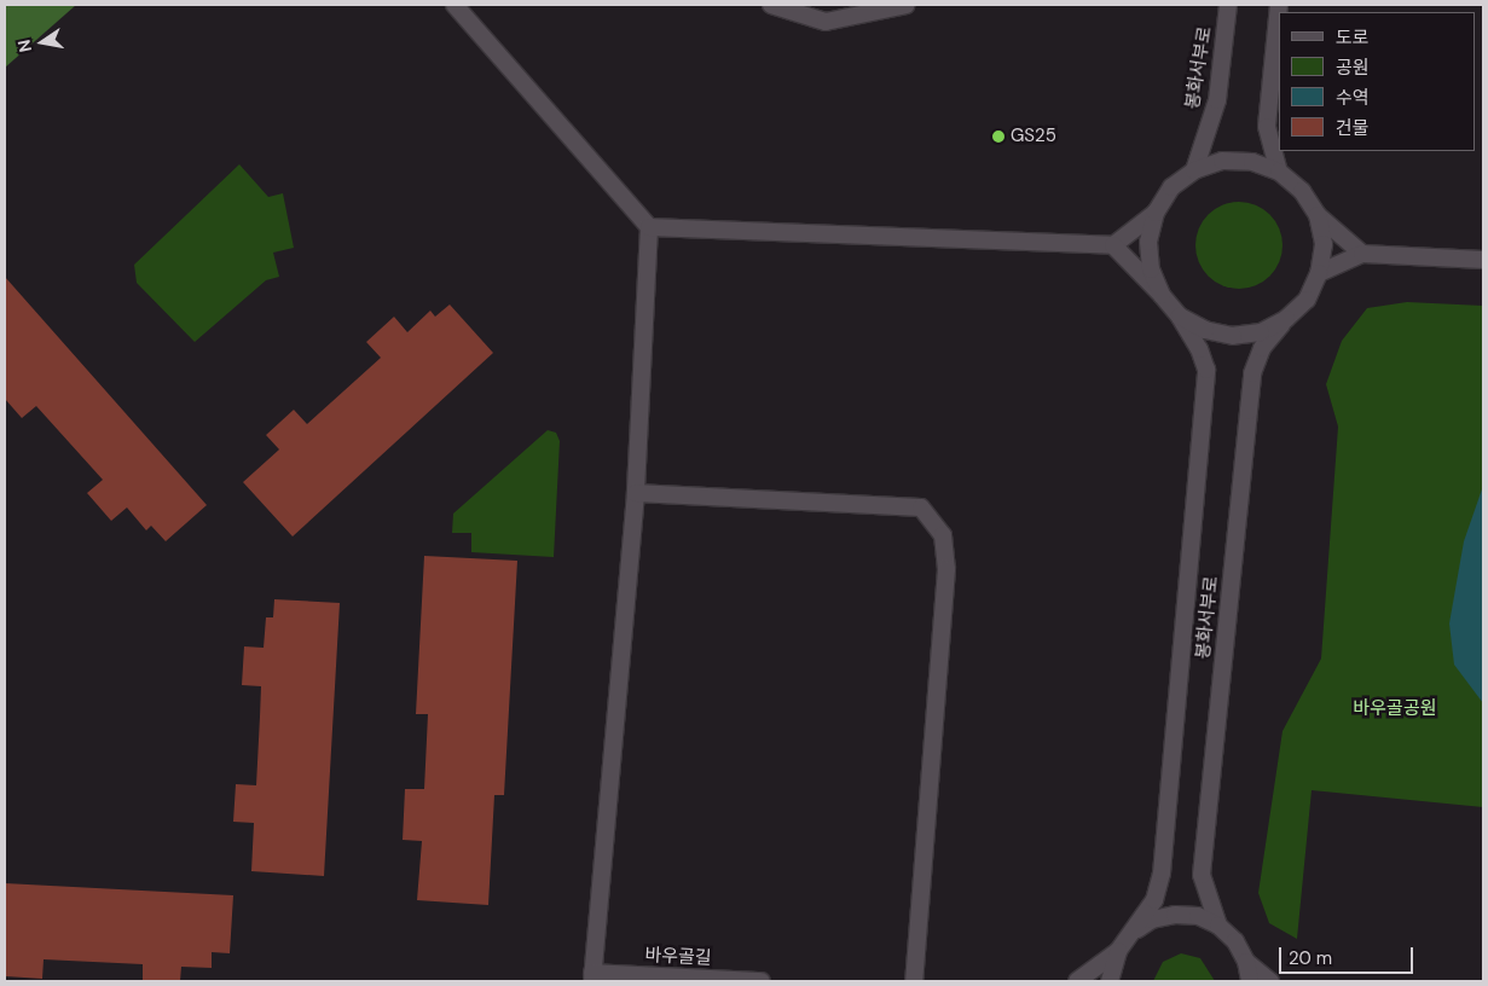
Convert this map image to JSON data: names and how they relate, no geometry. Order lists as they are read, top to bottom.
{
  "streets": {
    "street": ["봉화서부로", "바우골길"]
  },
  "parks": ["바우골공원"],
  "places": ["GS25"],
  "legend": [
    "도로",
    "공원",
    "수역",
    "건물"
  ],
  "scale_bar": "20 m",
  "north": "left"
}
